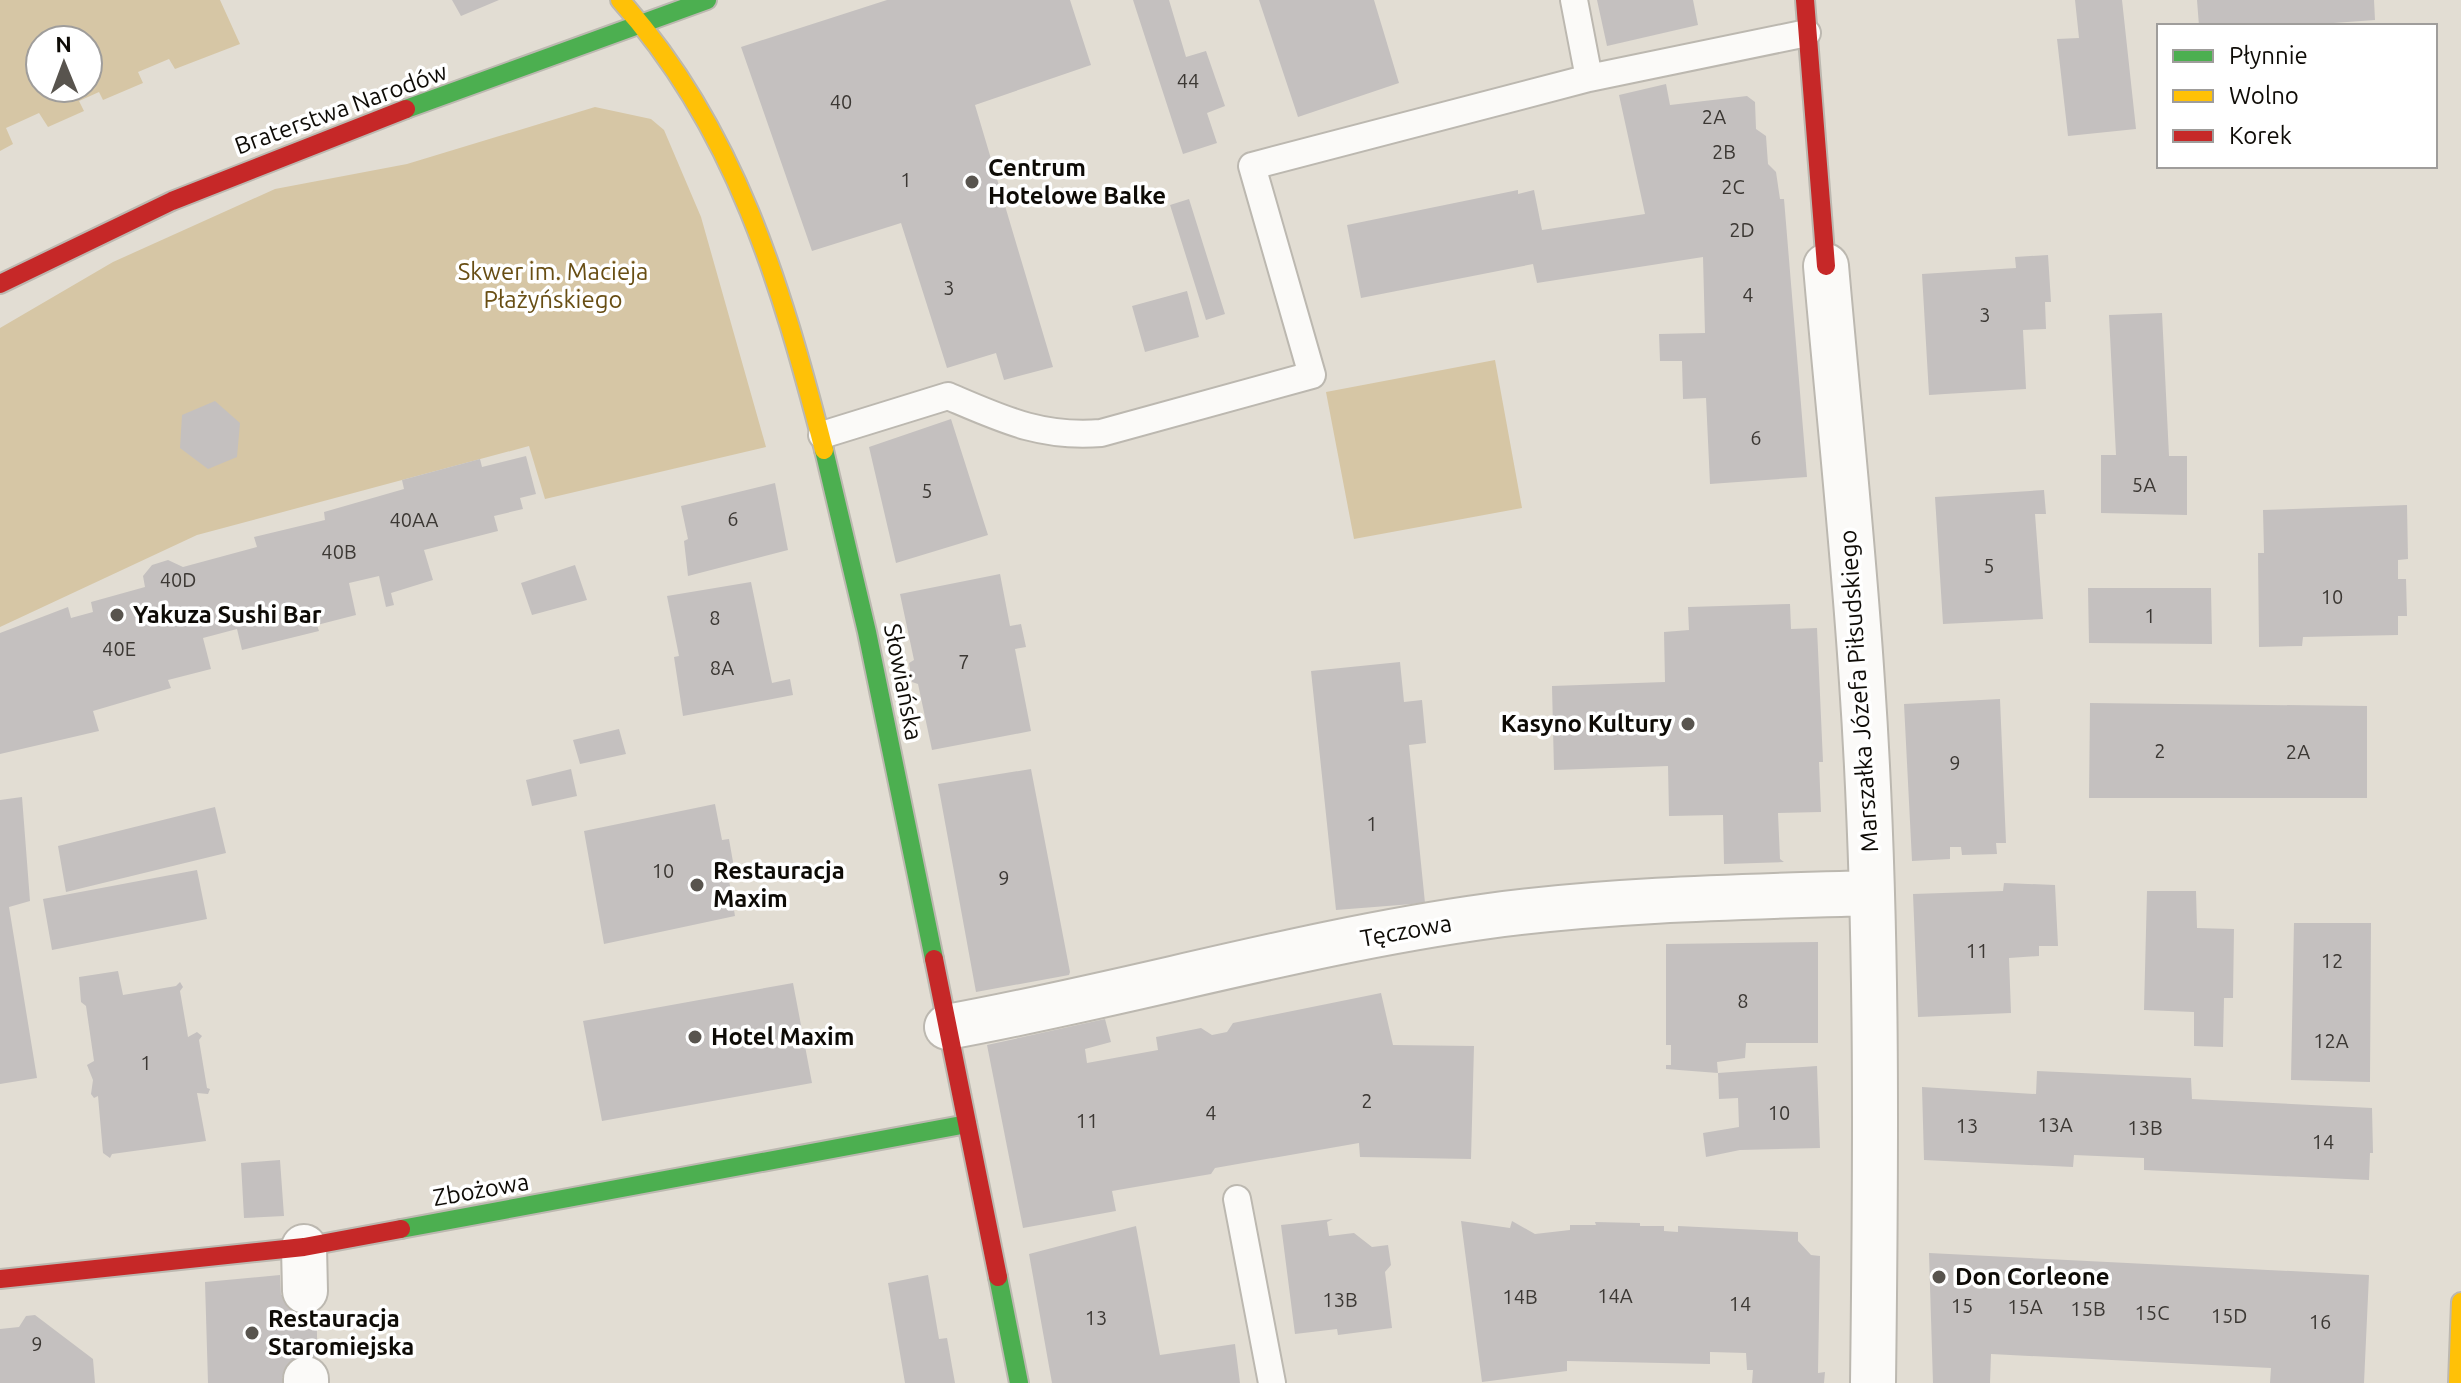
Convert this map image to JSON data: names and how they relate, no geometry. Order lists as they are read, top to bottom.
{
  "streets": {
    "street": [
      "Braterstwa Narodów",
      "Słowiańska",
      "Marszałka Józefa Piłsudskiego",
      "Tęczowa",
      "Zbożowa"
    ]
  },
  "crossings": [
    ["Braterstwa Narodów", "Słowiańska"],
    ["Słowiańska", "Tęczowa"],
    ["Słowiańska", "Zbożowa"],
    ["Marszałka Józefa Piłsudskiego", "Tęczowa"]
  ],
  "parks": ["Skwer im. Macieja Płażyńskiego"],
  "places": [
    "Centrum Hotelowe Balke",
    "Yakuza Sushi Bar",
    "Kasyno Kultury",
    "Restauracja Maxim",
    "Hotel Maxim",
    "Don Corleone",
    "Restauracja Staromiejska"
  ],
  "house_numbers": [
    "44",
    "40",
    "2A",
    "2B",
    "1",
    "2C",
    "2D",
    "3",
    "4",
    "3",
    "6",
    "5A",
    "5",
    "6",
    "40AA",
    "40B",
    "5",
    "40D",
    "10",
    "1",
    "8",
    "40E",
    "7",
    "8A",
    "2",
    "2A",
    "9",
    "1",
    "10",
    "9",
    "11",
    "12",
    "8",
    "12A",
    "1",
    "2",
    "4",
    "10",
    "11",
    "13A",
    "13",
    "13B",
    "14",
    "14A",
    "14B",
    "13B",
    "14",
    "15",
    "15A",
    "15B",
    "15C",
    "15D",
    "13",
    "16",
    "9"
  ],
  "legend": ["Płynnie", "Wolno", "Korek"],
  "north": "top"
}
